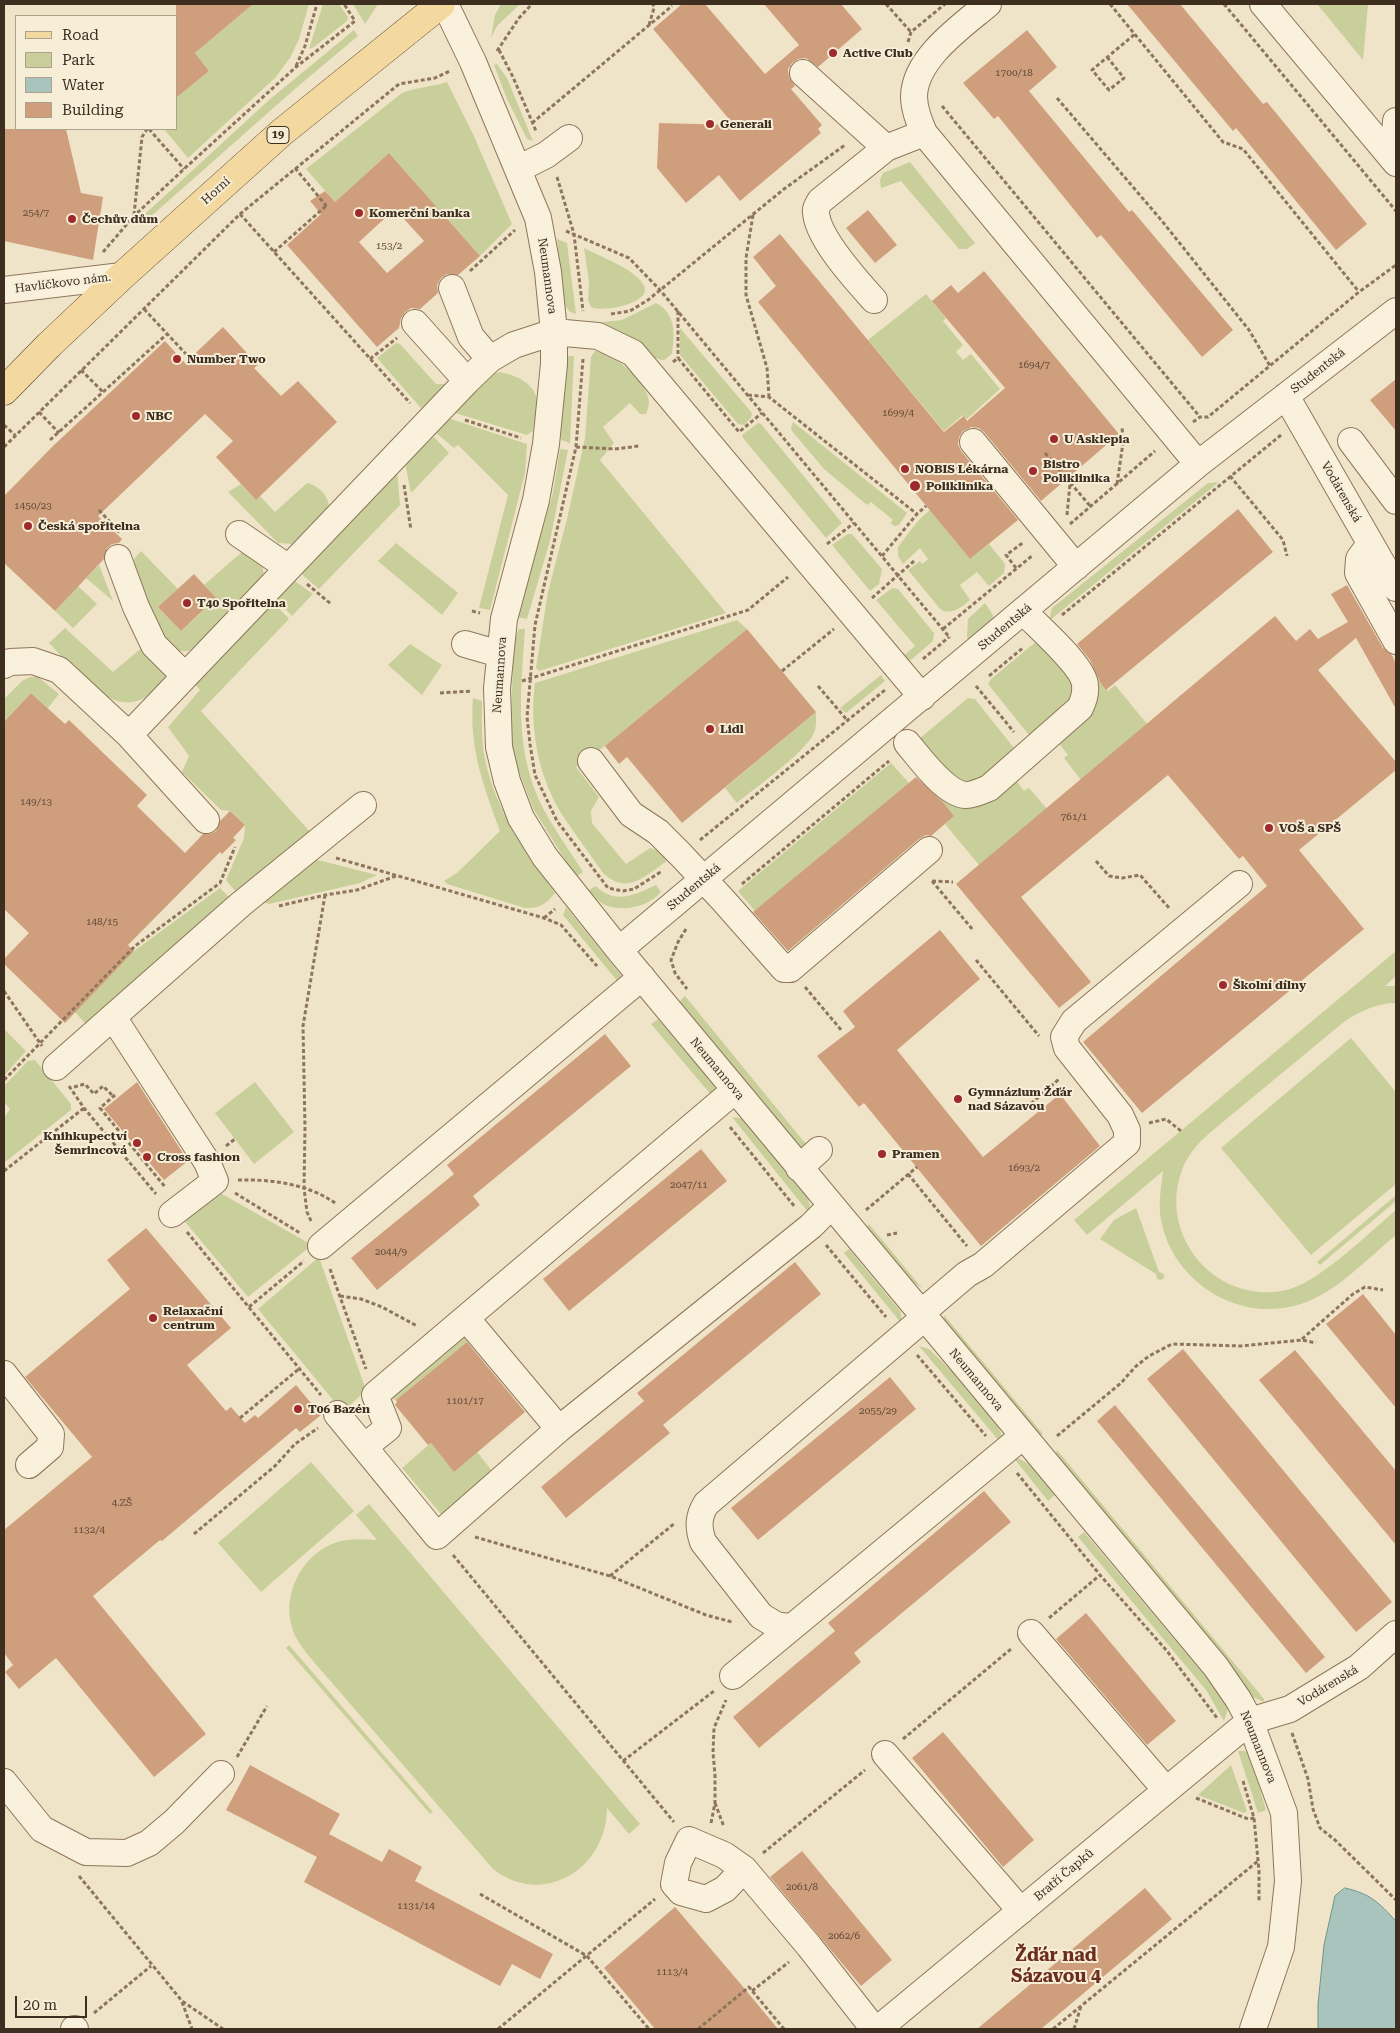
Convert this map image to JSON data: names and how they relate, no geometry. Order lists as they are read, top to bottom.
{
  "streets": {
    "main road": ["19", "Horní"],
    "street": [
      "Neumannova",
      "Havlíčkovo nám.",
      "Studentská",
      "Vodárenská",
      "Bratří Čapků"
    ]
  },
  "crossings": [
    ["Horní", "Neumannova"],
    ["Horní", "Havlíčkovo nám."],
    ["Neumannova", "Studentská"],
    ["Neumannova", "Vodárenská"],
    ["Neumannova", "Bratří Čapků"],
    ["Studentská", "Vodárenská"],
    ["Vodárenská", "Bratří Čapků"]
  ],
  "districts": ["Žďár nad Sázavou 4"],
  "places": [
    "Active Club",
    "Generali",
    "Komerční banka",
    "Čechův dům",
    "Number Two",
    "NBC",
    "U Asklepia",
    "NOBIS Lékárna",
    "Bistro Poliklinika",
    "Poliklinika",
    "Česká spořitelna",
    "T40 Spořitelna",
    "Lidl",
    "VOŠ a SPŠ",
    "Školní dílny",
    "Gymnázium Žďár nad Sázavou",
    "Knihkupectví Šemrincová",
    "Pramen",
    "Cross fashion",
    "Relaxační centrum",
    "T06 Bazén"
  ],
  "house_numbers": [
    "1700/18",
    "254/7",
    "153/2",
    "1694/7",
    "1699/4",
    "1450/23",
    "149/13",
    "761/1",
    "148/15",
    "1693/2",
    "2047/11",
    "2044/9",
    "1101/17",
    "2055/29",
    "4.ZŠ",
    "1132/4",
    "2061/8",
    "1131/14",
    "2062/6",
    "1113/4"
  ],
  "legend": [
    "Road",
    "Park",
    "Water",
    "Building"
  ],
  "scale_bar": "20 m"
}
